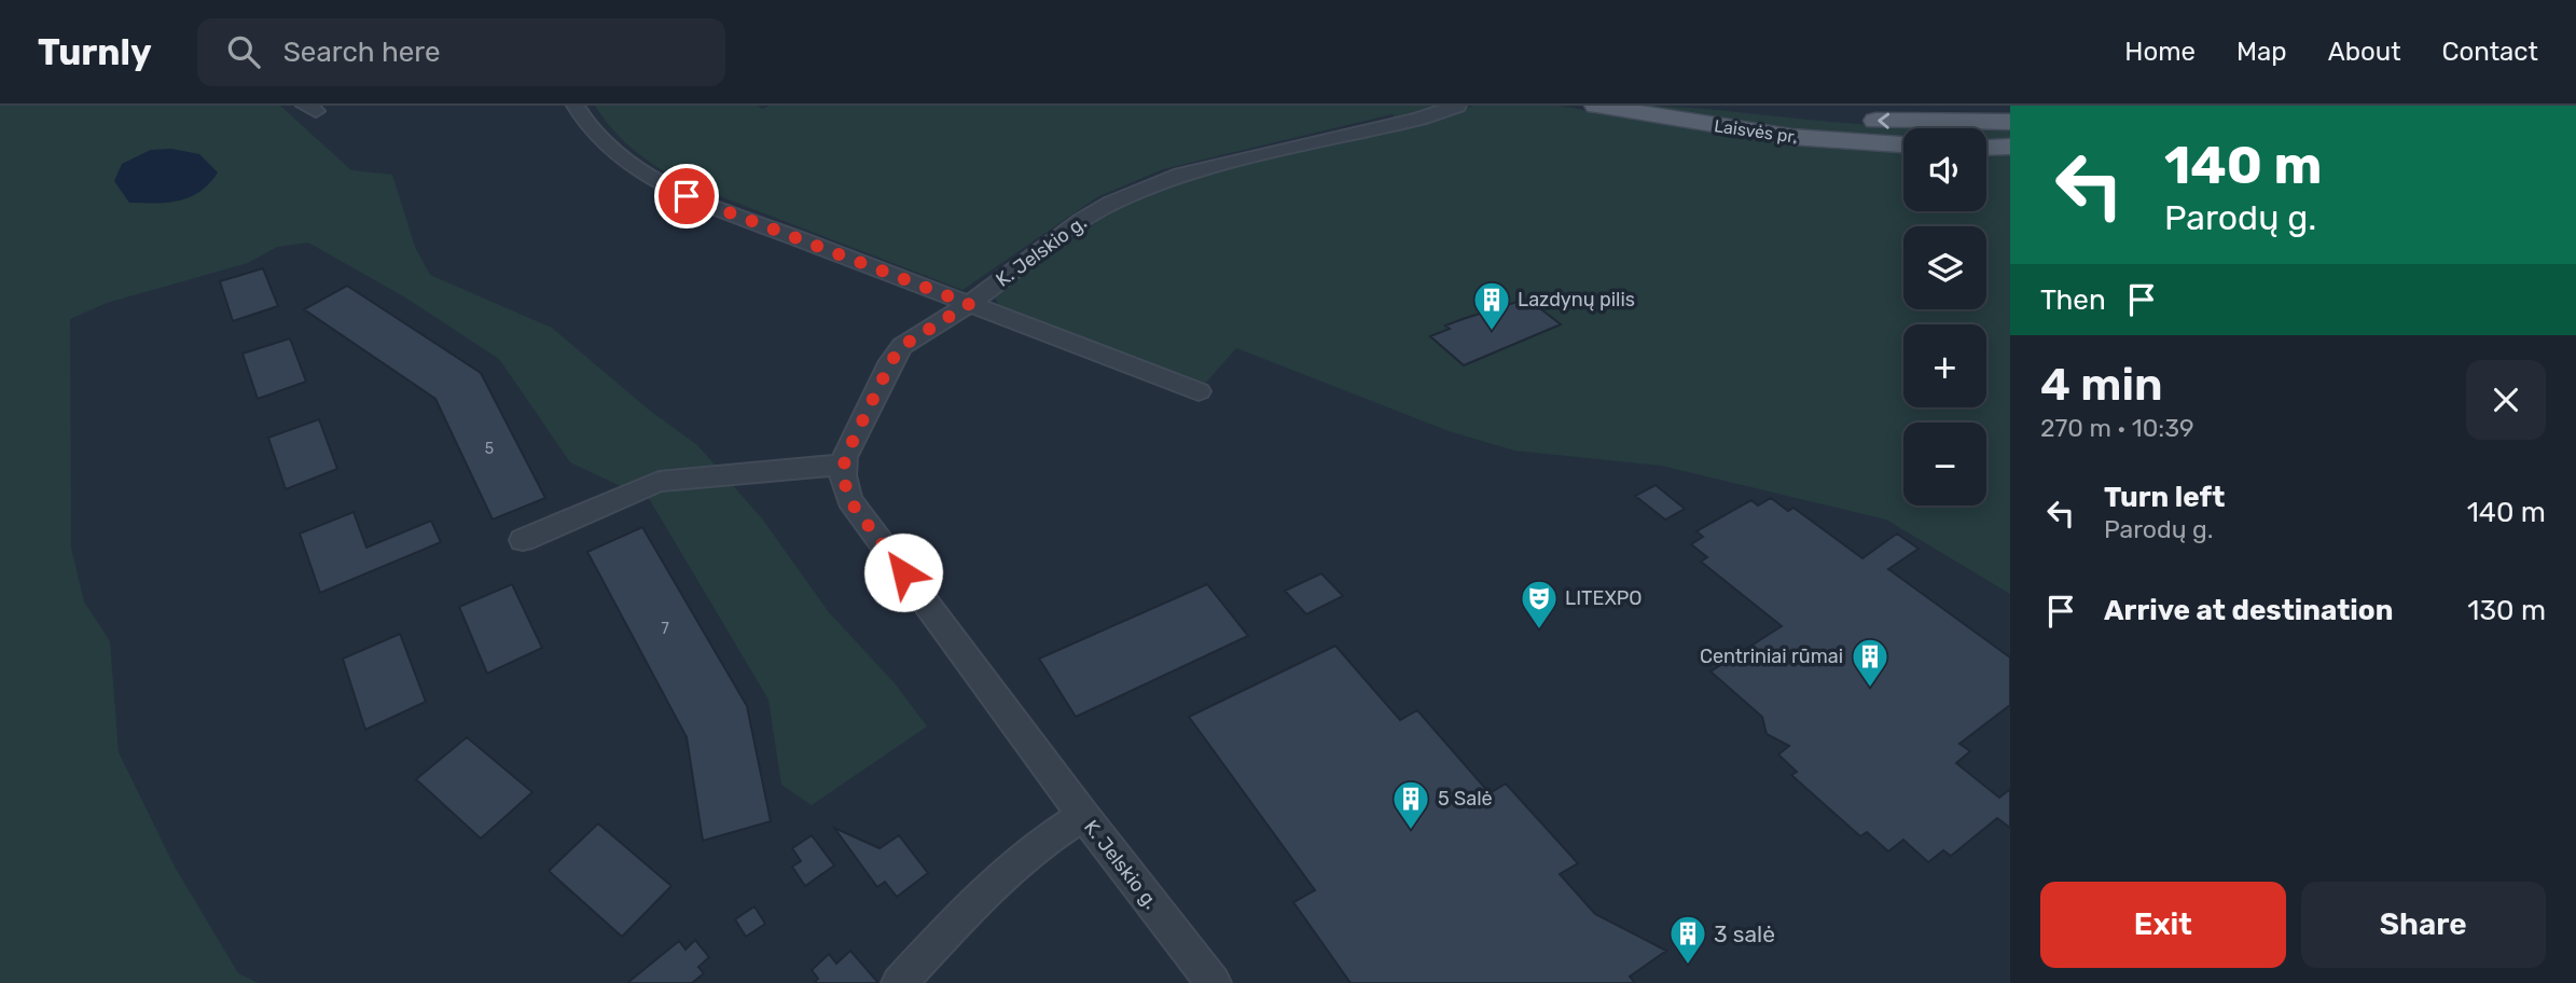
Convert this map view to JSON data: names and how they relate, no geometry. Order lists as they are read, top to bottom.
{
  "streets": {
    "main road": ["Laisvės pr."],
    "street": ["K. Jelskio g."]
  },
  "places": {
    "building": [
      "Lazdynų pilis",
      "Centriniai rūmai",
      "5 Salė",
      "3 salė"
    ],
    "theatre": ["LITEXPO"]
  },
  "house_numbers": ["5", "7"],
  "page": {
    "header": "Turnly",
    "search": "Search here",
    "nav": [
      "Home",
      "Map",
      "About",
      "Contact"
    ],
    "turn": ["140 m", "Parodų g."],
    "map_buttons": ["+", "−"],
    "then": "Then",
    "heading": ["4 min", "270 m · 10:39"],
    "list": [
      {
        "name": "Turn left",
        "note": "Parodų g.",
        "value": "140 m"
      },
      {
        "name": "Arrive at destination",
        "value": "130 m"
      }
    ],
    "buttons": ["Exit", "Share"]
  }
}
